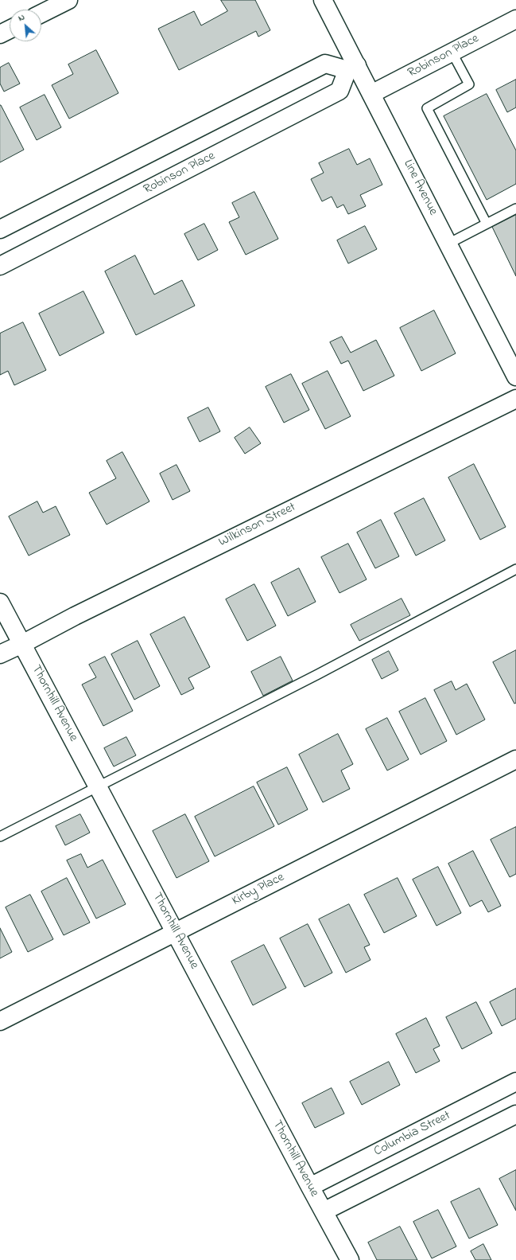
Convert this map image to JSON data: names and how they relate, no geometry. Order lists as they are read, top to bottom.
{
  "streets": {
    "street": [
      "Robinson Place",
      "Line Avenue",
      "Wilkinson Street",
      "Thornhill Avenue",
      "Kirby Place",
      "Columbia Street"
    ]
  },
  "crossings": [
    ["Robinson Place", "Line Avenue"],
    ["Wilkinson Street", "Thornhill Avenue"],
    ["Thornhill Avenue", "Kirby Place"],
    ["Thornhill Avenue", "Columbia Street"]
  ],
  "north": "top left"
}
